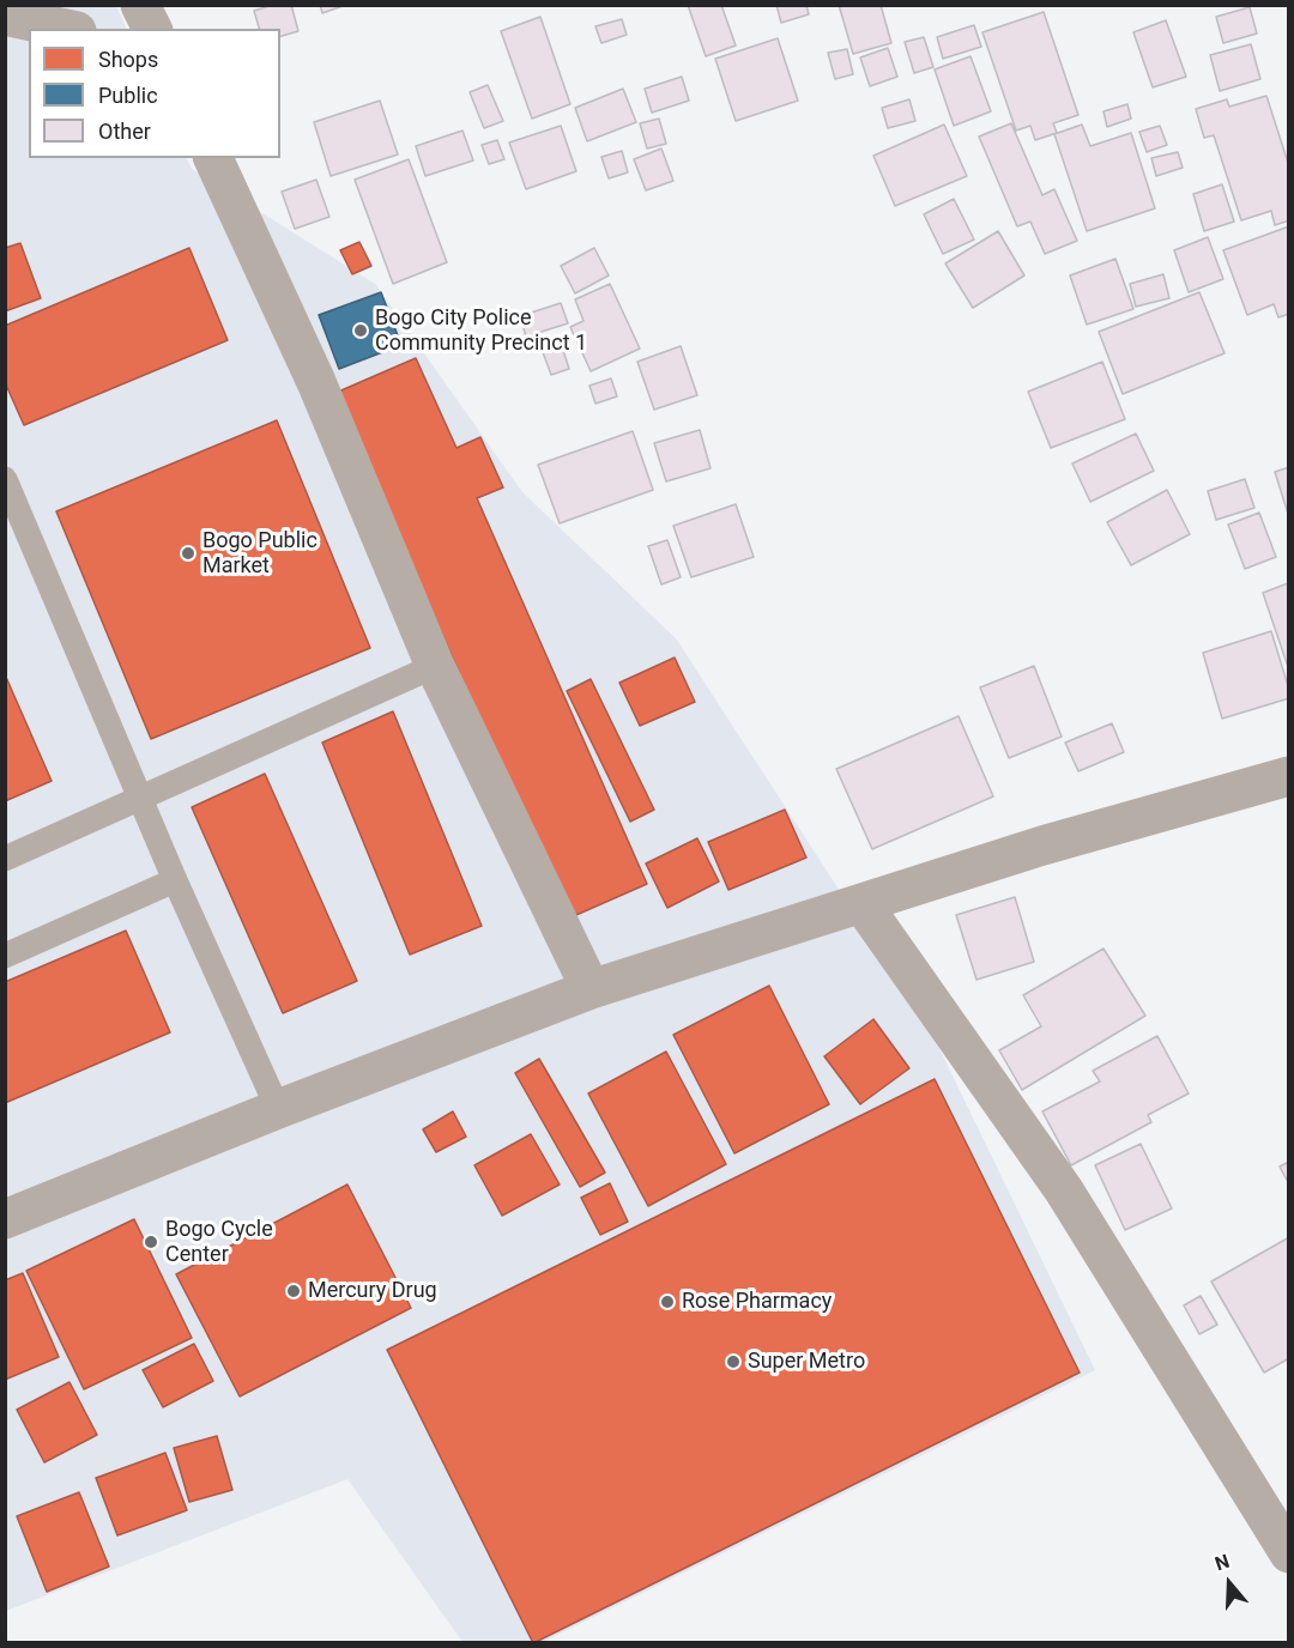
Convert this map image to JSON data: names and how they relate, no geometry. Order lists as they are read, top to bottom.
{
  "places": [
    "Bogo City Police Community Precinct 1",
    "Bogo Public Market",
    "Bogo Cycle Center",
    "Mercury Drug",
    "Rose Pharmacy",
    "Super Metro"
  ],
  "legend": ["Shops", "Public", "Other"],
  "north": "top"
}
